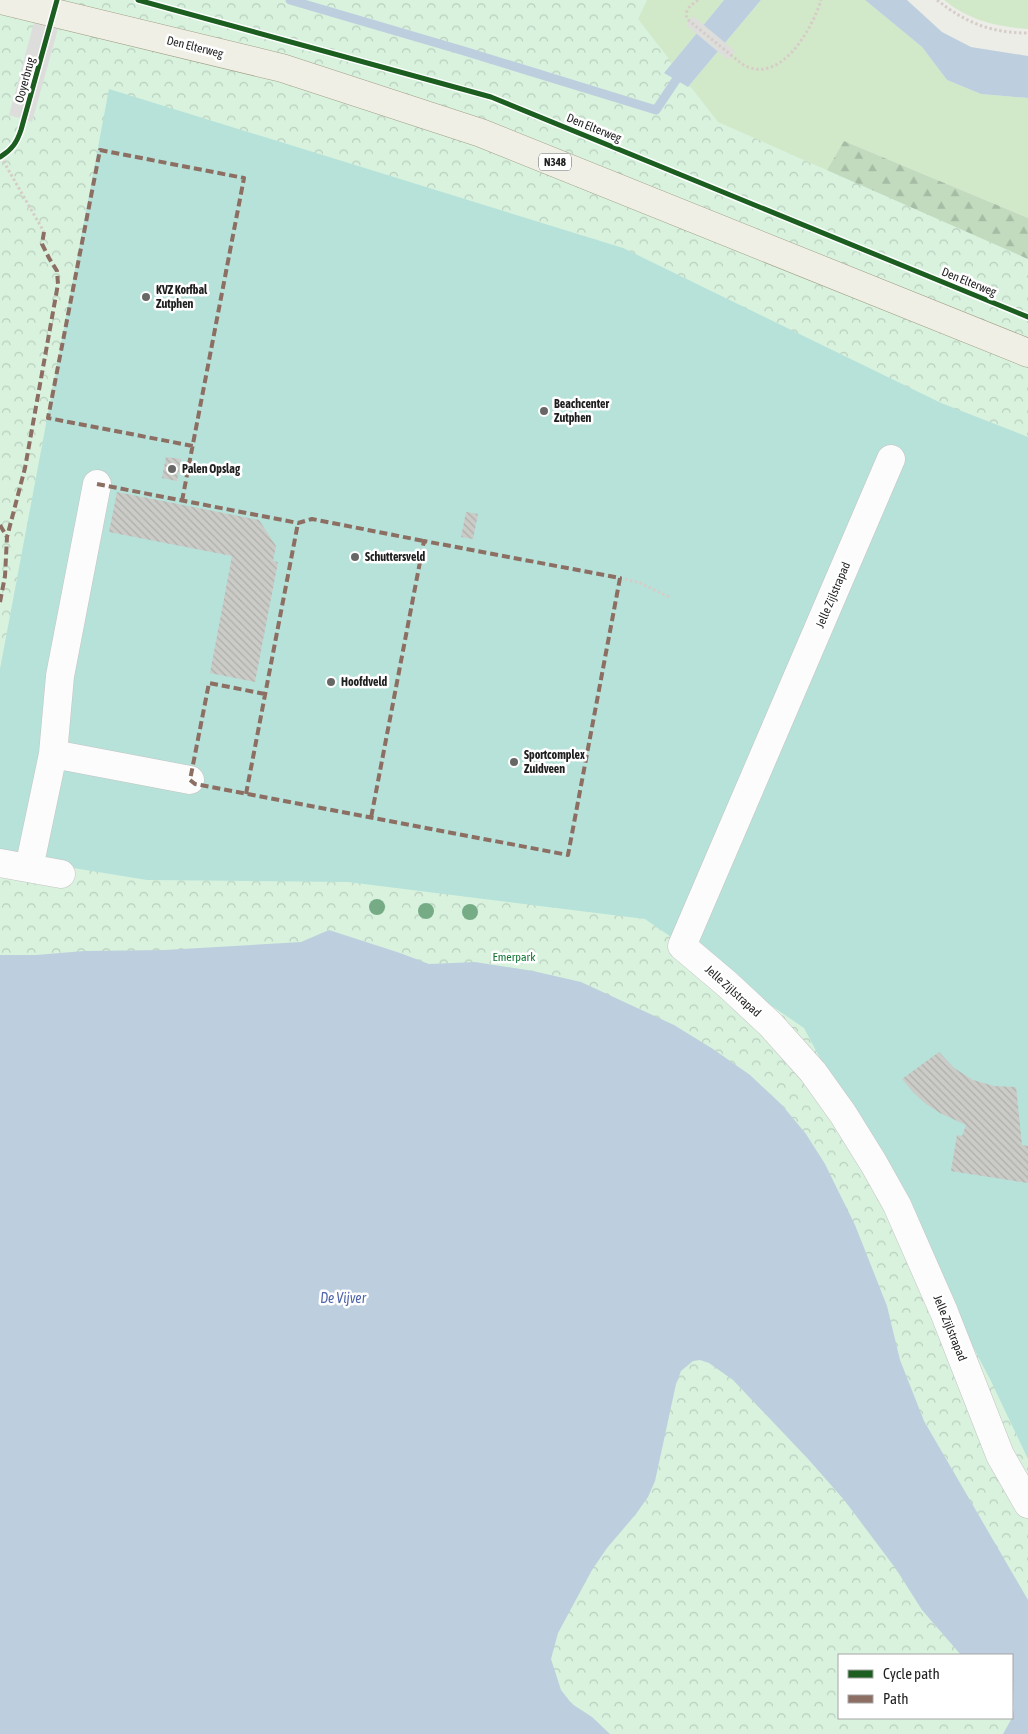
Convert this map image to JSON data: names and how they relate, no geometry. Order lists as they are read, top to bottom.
{
  "streets": {
    "main road": ["Den Elterweg", "N348"],
    "street": ["Jelle Zijlstrapad"],
    "cycle path": ["Ooyerbrug"]
  },
  "water": ["De Vijver"],
  "parks": ["Emerpark"],
  "places": [
    "KVZ Korfbal Zutphen",
    "Beachcenter Zutphen",
    "Palen Opslag",
    "Schuttersveld",
    "Hoofdveld",
    "Sportcomplex Zuidveen"
  ],
  "legend": ["Cycle path", "Path"]
}
